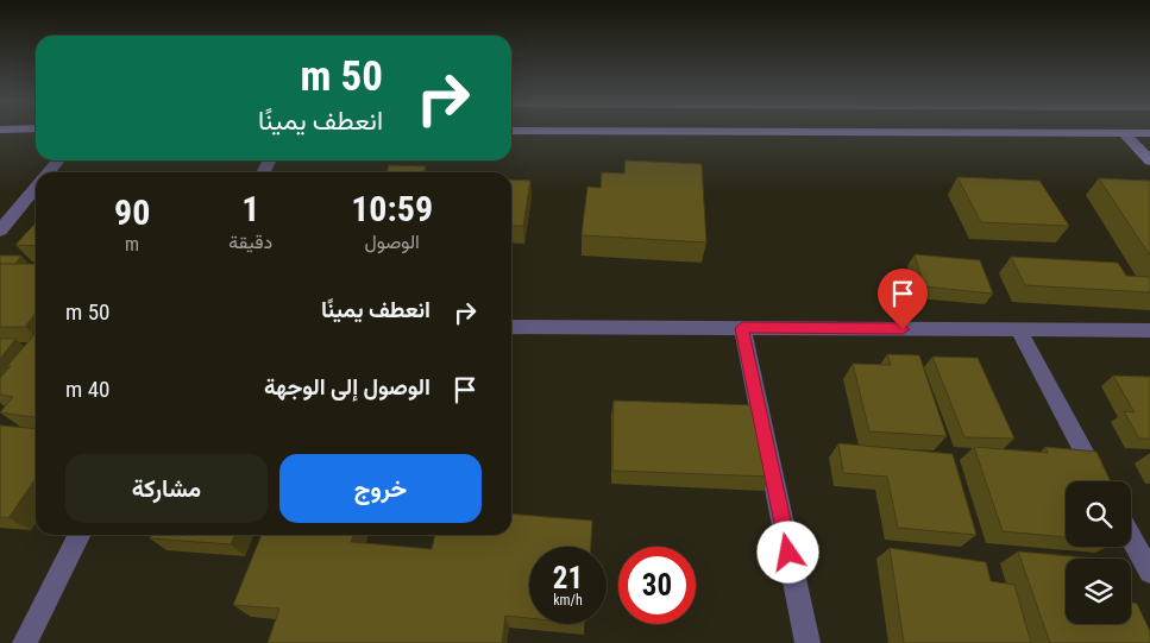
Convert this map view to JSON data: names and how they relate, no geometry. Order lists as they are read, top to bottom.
{
  "page": {
    "turn": ["50 m", "انعطف يمينًا"],
    "eta": [
      "10:59",
      "الوصول",
      "1",
      "دقيقة",
      "90",
      "m"
    ],
    "list": [
      {
        "name": "انعطف يمينًا",
        "value": "50 m"
      },
      {
        "name": "الوصول إلى الوجهة",
        "value": "40 m"
      }
    ],
    "buttons": ["خروج", "مشاركة"],
    "speed": "21 km/h",
    "limit": "30"
  }
}
